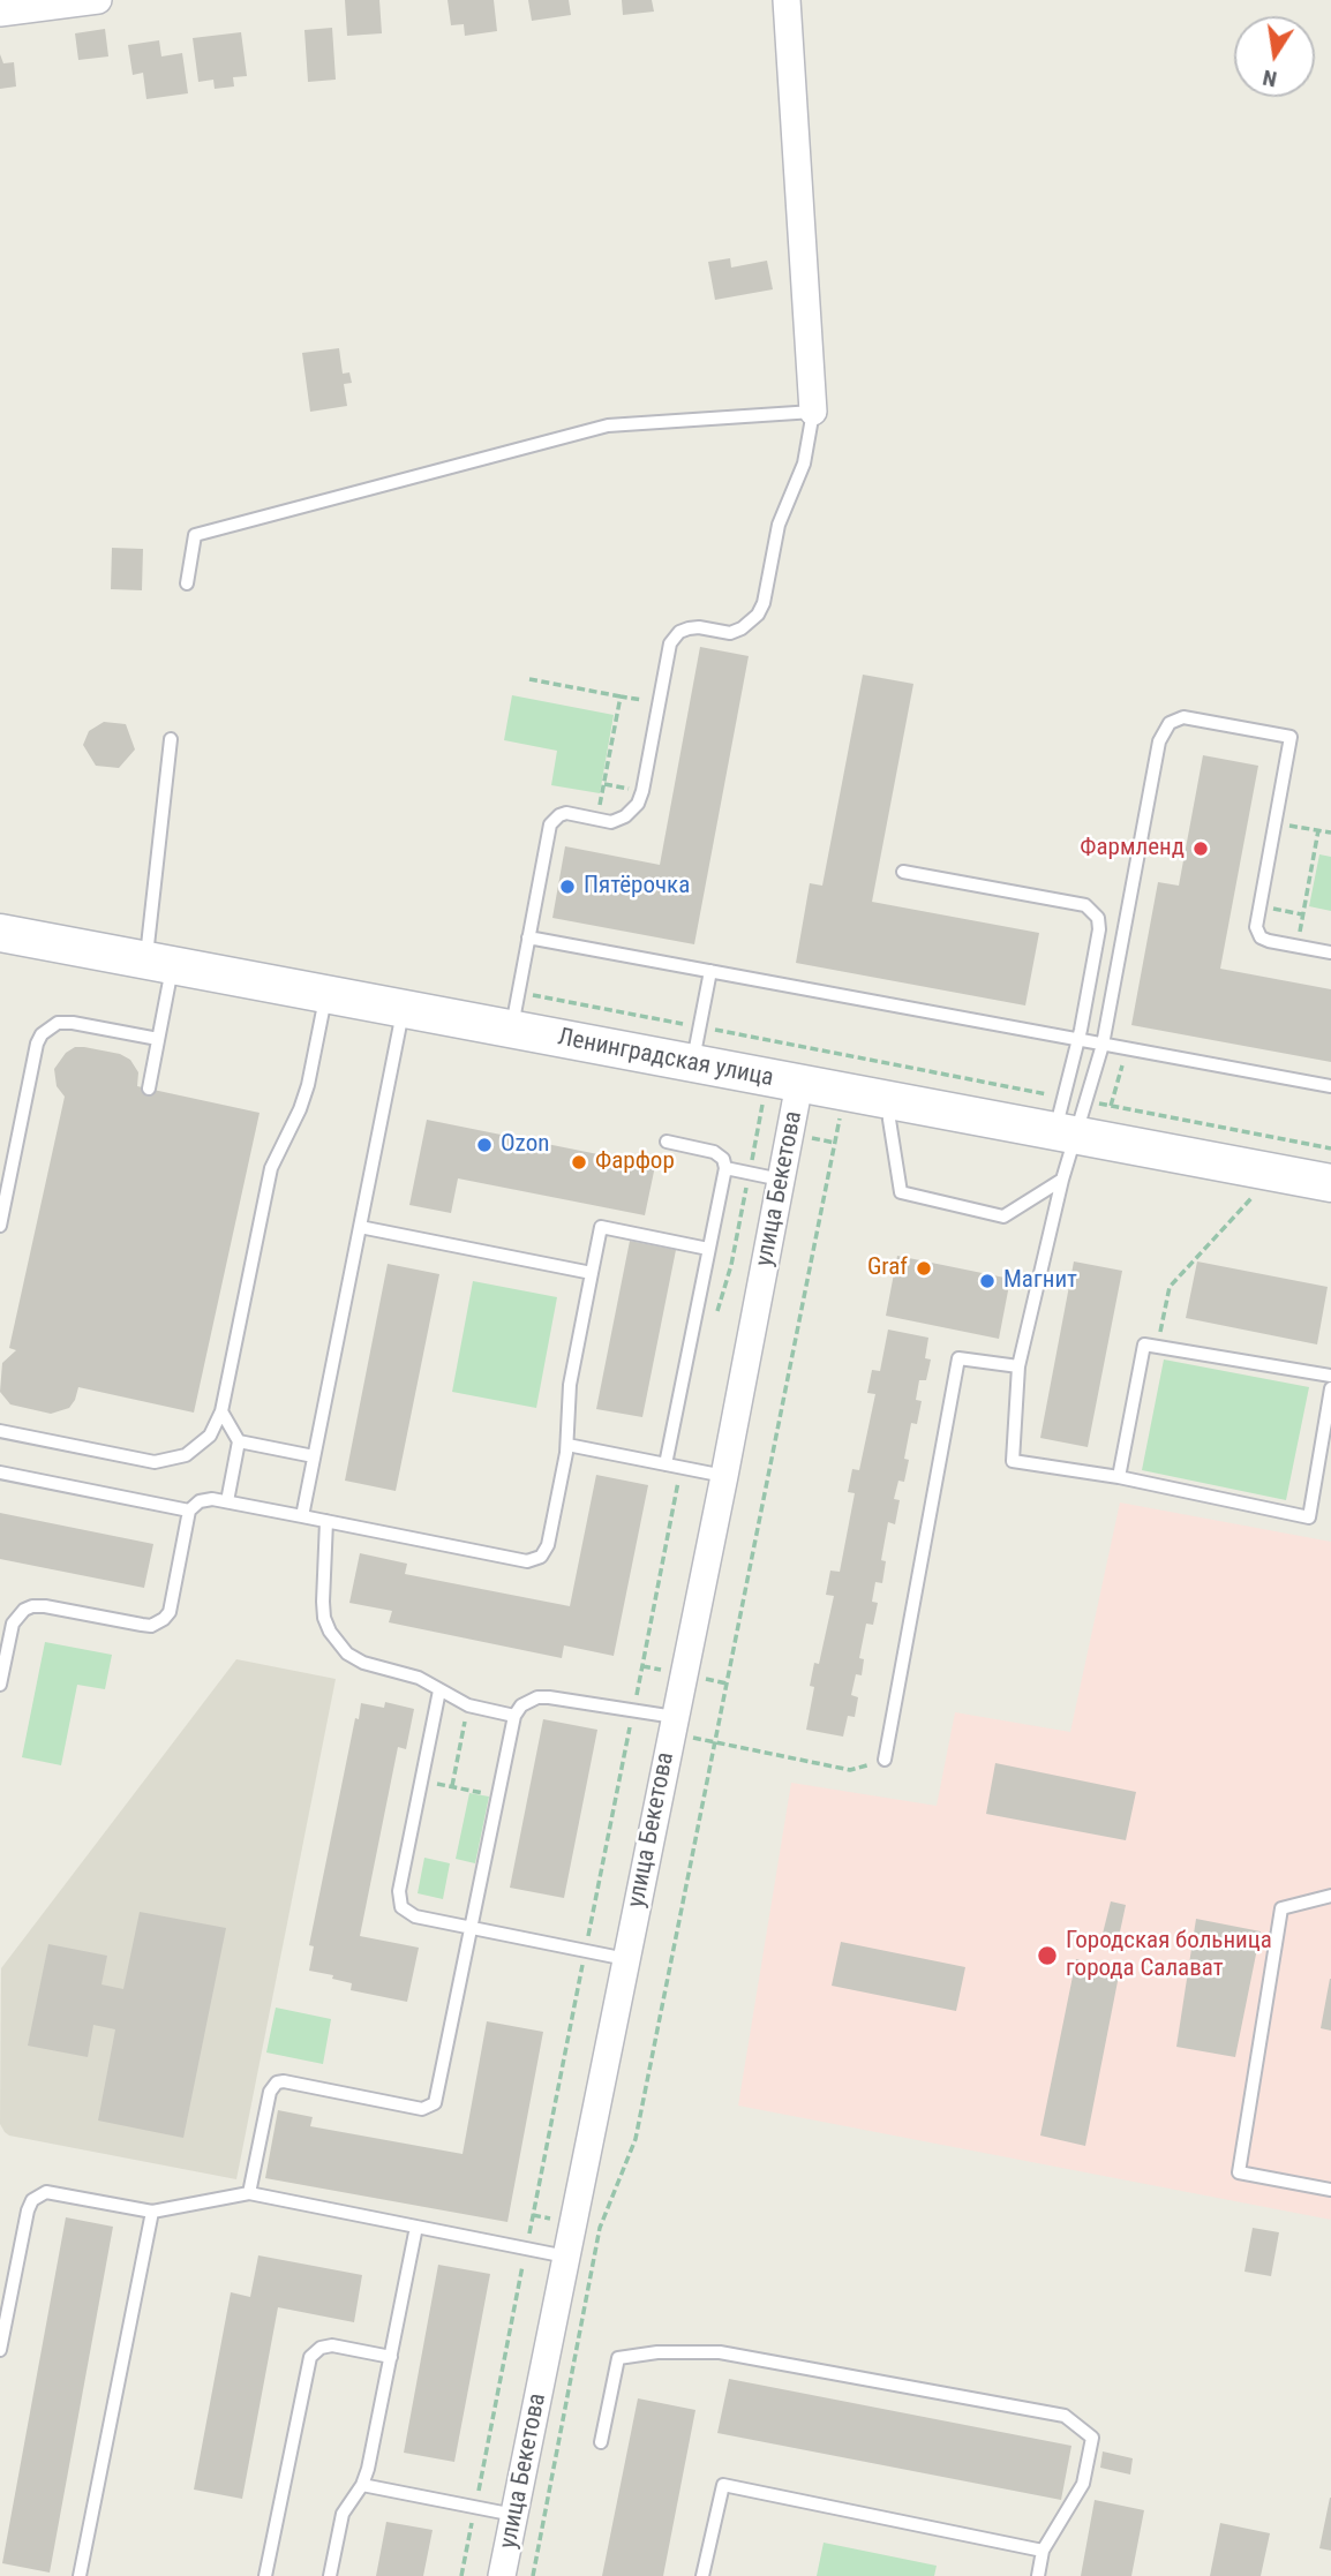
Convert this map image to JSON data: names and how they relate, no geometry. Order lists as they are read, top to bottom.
{
  "streets": {
    "street": ["Ленинградская улица", "улица Бекетова"]
  },
  "crossings": [
    ["Ленинградская улица", "улица Бекетова"]
  ],
  "places": [
    "Фармленд",
    "Пятёрочка",
    "Ozon",
    "Фарфор",
    "Graf",
    "Магнит",
    "Городская больница города Салават"
  ],
  "north": "bottom"
}
